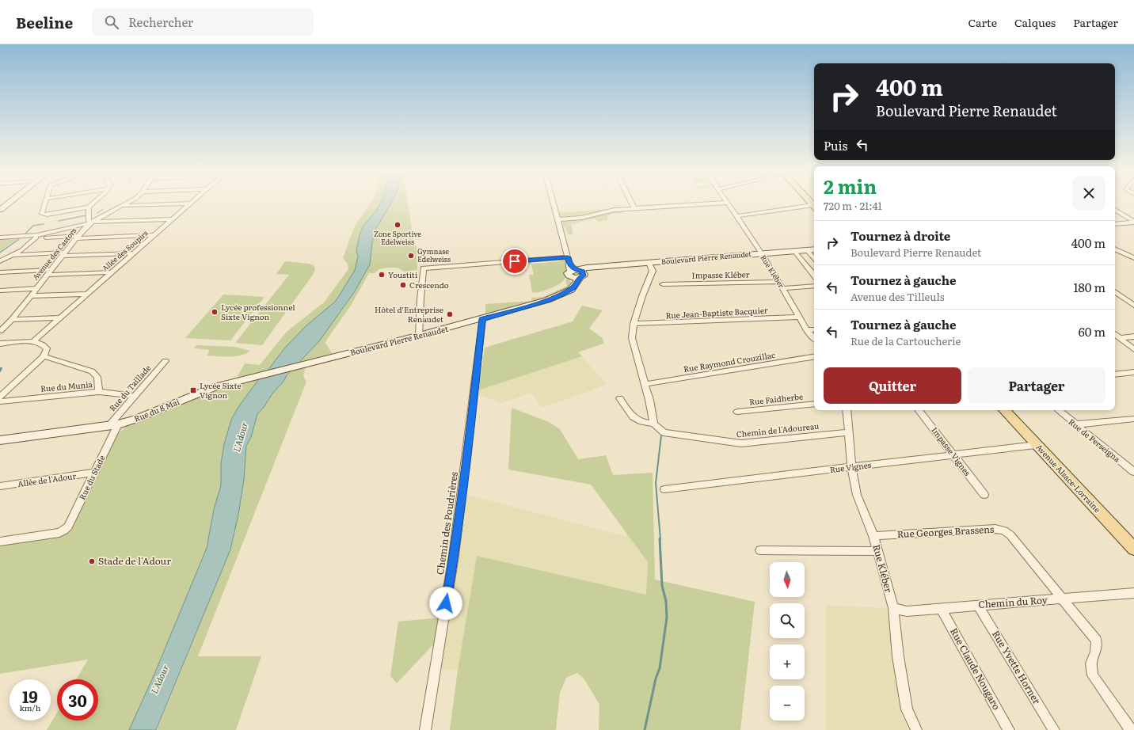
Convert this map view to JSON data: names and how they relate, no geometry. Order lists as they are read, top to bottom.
{
  "streets": {
    "main road": ["Avenue Alsace-Lorraine"],
    "street": [
      "Allée des Soupirs",
      "Avenue des Castors",
      "Boulevard Pierre Renaudet",
      "Rue Kléber",
      "Impasse Kléber",
      "Rue Jean-Baptiste Bacquier",
      "Rue Raymond Crouzillac",
      "Rue du Munia",
      "Rue du Taillade",
      "Rue Faidherbe",
      "Rue du 8 Mai",
      "Chemin de l'Adoureau",
      "Rue de Perseigna",
      "Impasse Vignes",
      "Rue Vignes",
      "Rue du Stade",
      "Allée de l'Adour",
      "Chemin des Poudrières",
      "Rue Georges Brassens",
      "Chemin du Roy",
      "Rue Yvette Horner",
      "Rue Claude Nougaro"
    ]
  },
  "crossings": [
    ["Boulevard Pierre Renaudet", "Rue Kléber"],
    ["Boulevard Pierre Renaudet", "Rue du 8 Mai"],
    ["Boulevard Pierre Renaudet", "Chemin des Poudrières"],
    ["Rue Kléber", "Impasse Kléber"],
    ["Rue Kléber", "Rue Jean-Baptiste Bacquier"],
    ["Rue Kléber", "Chemin de l'Adoureau"],
    ["Rue Kléber", "Rue Vignes"],
    ["Rue Kléber", "Rue Georges Brassens"],
    ["Rue Kléber", "Chemin du Roy"],
    ["Rue du Munia", "Rue du Taillade"],
    ["Rue du Taillade", "Rue du 8 Mai"],
    ["Rue du 8 Mai", "Rue du Stade"],
    ["Impasse Vignes", "Rue Vignes"],
    ["Rue Vignes", "Avenue Alsace-Lorraine"],
    ["Rue du Stade", "Allée de l'Adour"],
    ["Rue Georges Brassens", "Chemin du Roy"],
    ["Chemin du Roy", "Rue Yvette Horner"],
    ["Chemin du Roy", "Rue Claude Nougaro"]
  ],
  "water": ["L'Adour"],
  "places": {
    "other": [
      "Zone Sportive Edelweiss",
      "Gymnase Edelweiss",
      "Youstiti",
      "Crescendo",
      "Lycée professionnel Sixte Vignon",
      "Hôtel d'Entreprise Renaudet",
      "Stade de l'Adour"
    ],
    "transit": ["Lycée Sixte Vignon"]
  },
  "north": "bottom",
  "page": {
    "header": "Beeline",
    "search": "Rechercher",
    "nav": ["Carte", "Calques", "Partager"],
    "turn": ["400 m", "Boulevard Pierre Renaudet"],
    "then": "Puis",
    "heading": ["2 min", "720 m · 21:41"],
    "list": [
      {
        "name": "Tournez à droite",
        "note": "Boulevard Pierre Renaudet",
        "value": "400 m"
      },
      {
        "name": "Tournez à gauche",
        "note": "Avenue des Tilleuls",
        "value": "180 m"
      },
      {
        "name": "Tournez à gauche",
        "note": "Rue de la Cartoucherie",
        "value": "60 m"
      }
    ],
    "buttons": ["Quitter", "Partager"],
    "map_buttons": ["+", "−"],
    "speed": "19 km/h",
    "limit": "30"
  }
}
